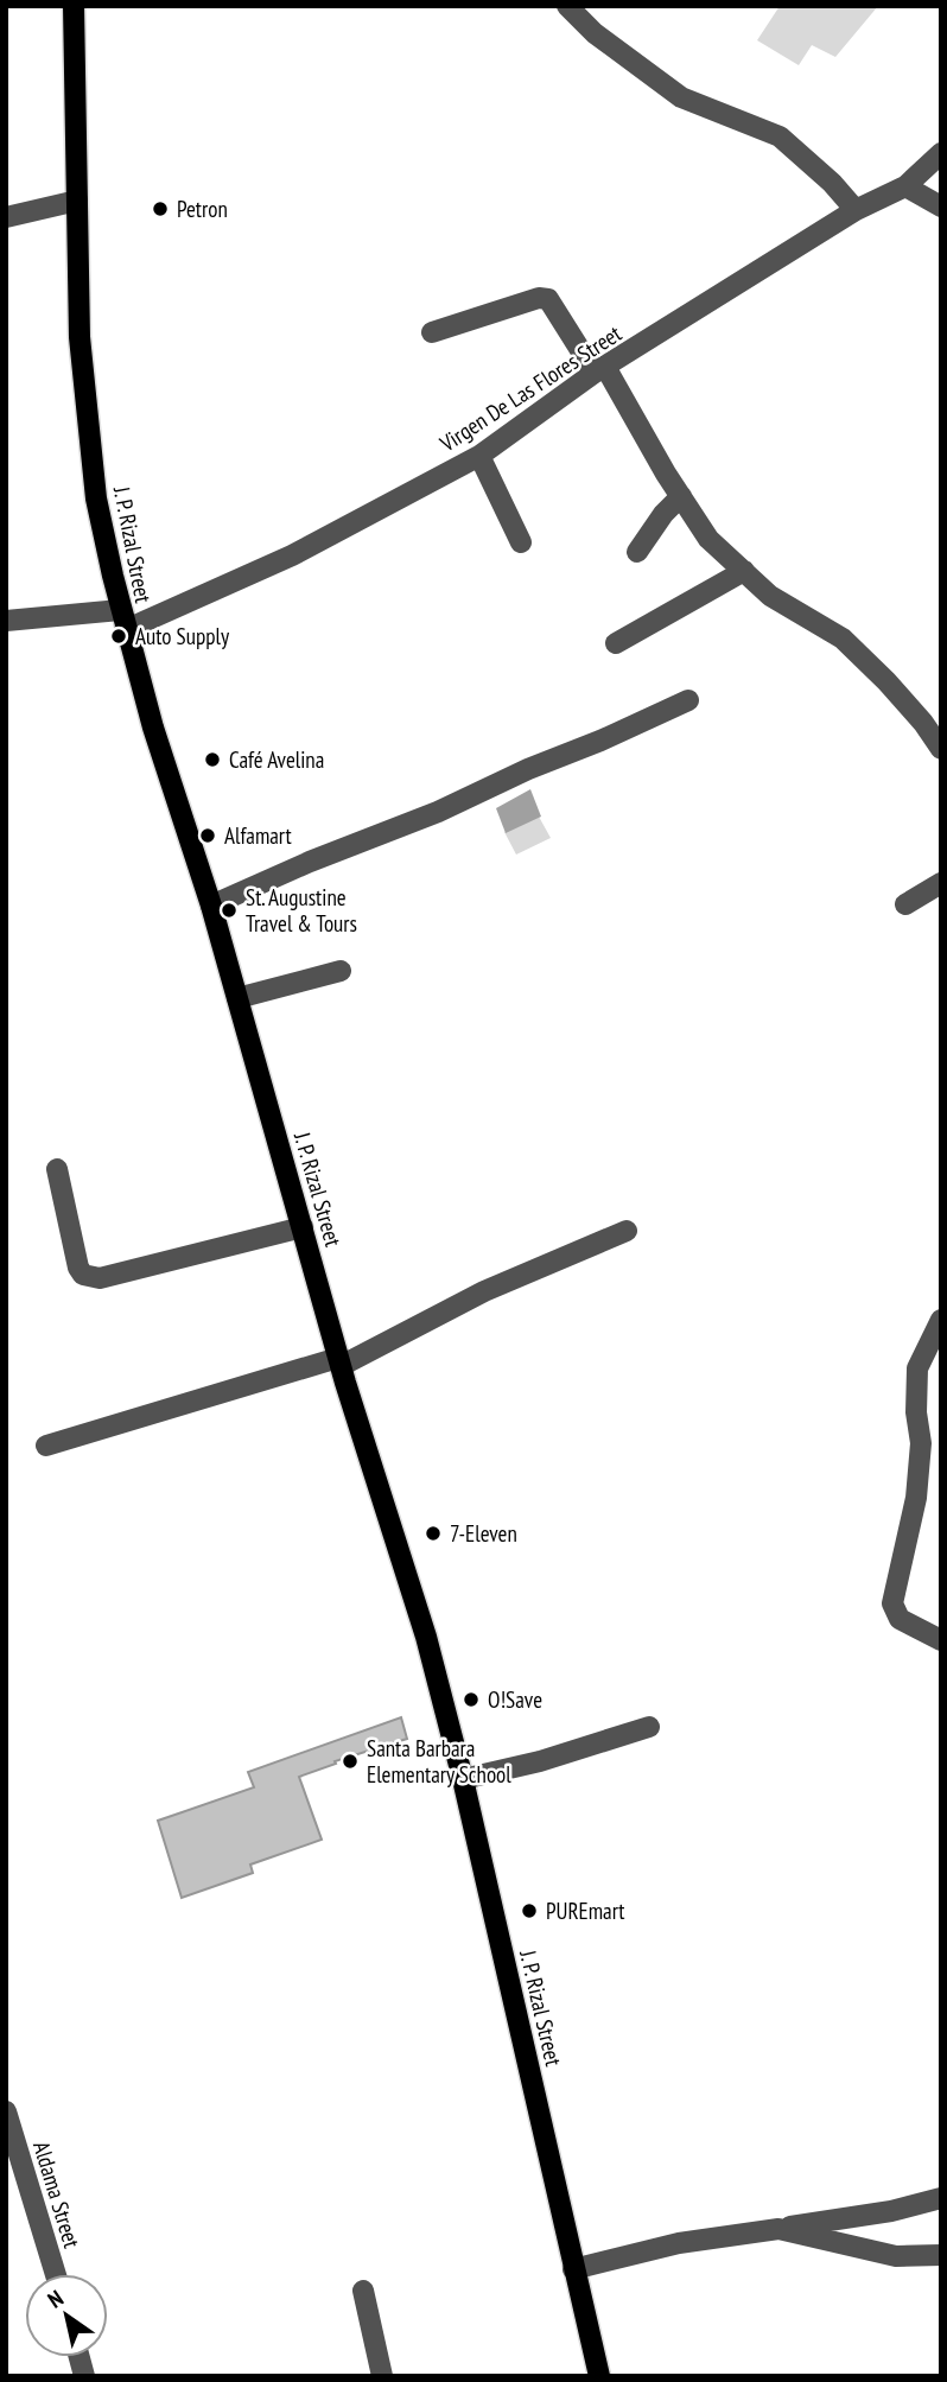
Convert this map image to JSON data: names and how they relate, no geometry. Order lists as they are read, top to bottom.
{
  "streets": {
    "main road": ["J. P. Rizal Street"],
    "street": ["Virgen De Las Flores Street", "Aldama Street"]
  },
  "crossings": [
    ["Virgen De Las Flores Street", "J. P. Rizal Street"]
  ],
  "places": [
    "Petron",
    "Auto Supply",
    "Café Avelina",
    "Alfamart",
    "St. Augustine Travel & Tours",
    "7-Eleven",
    "O!Save",
    "Santa Barbara Elementary School",
    "PUREmart"
  ],
  "north": "top left"
}
